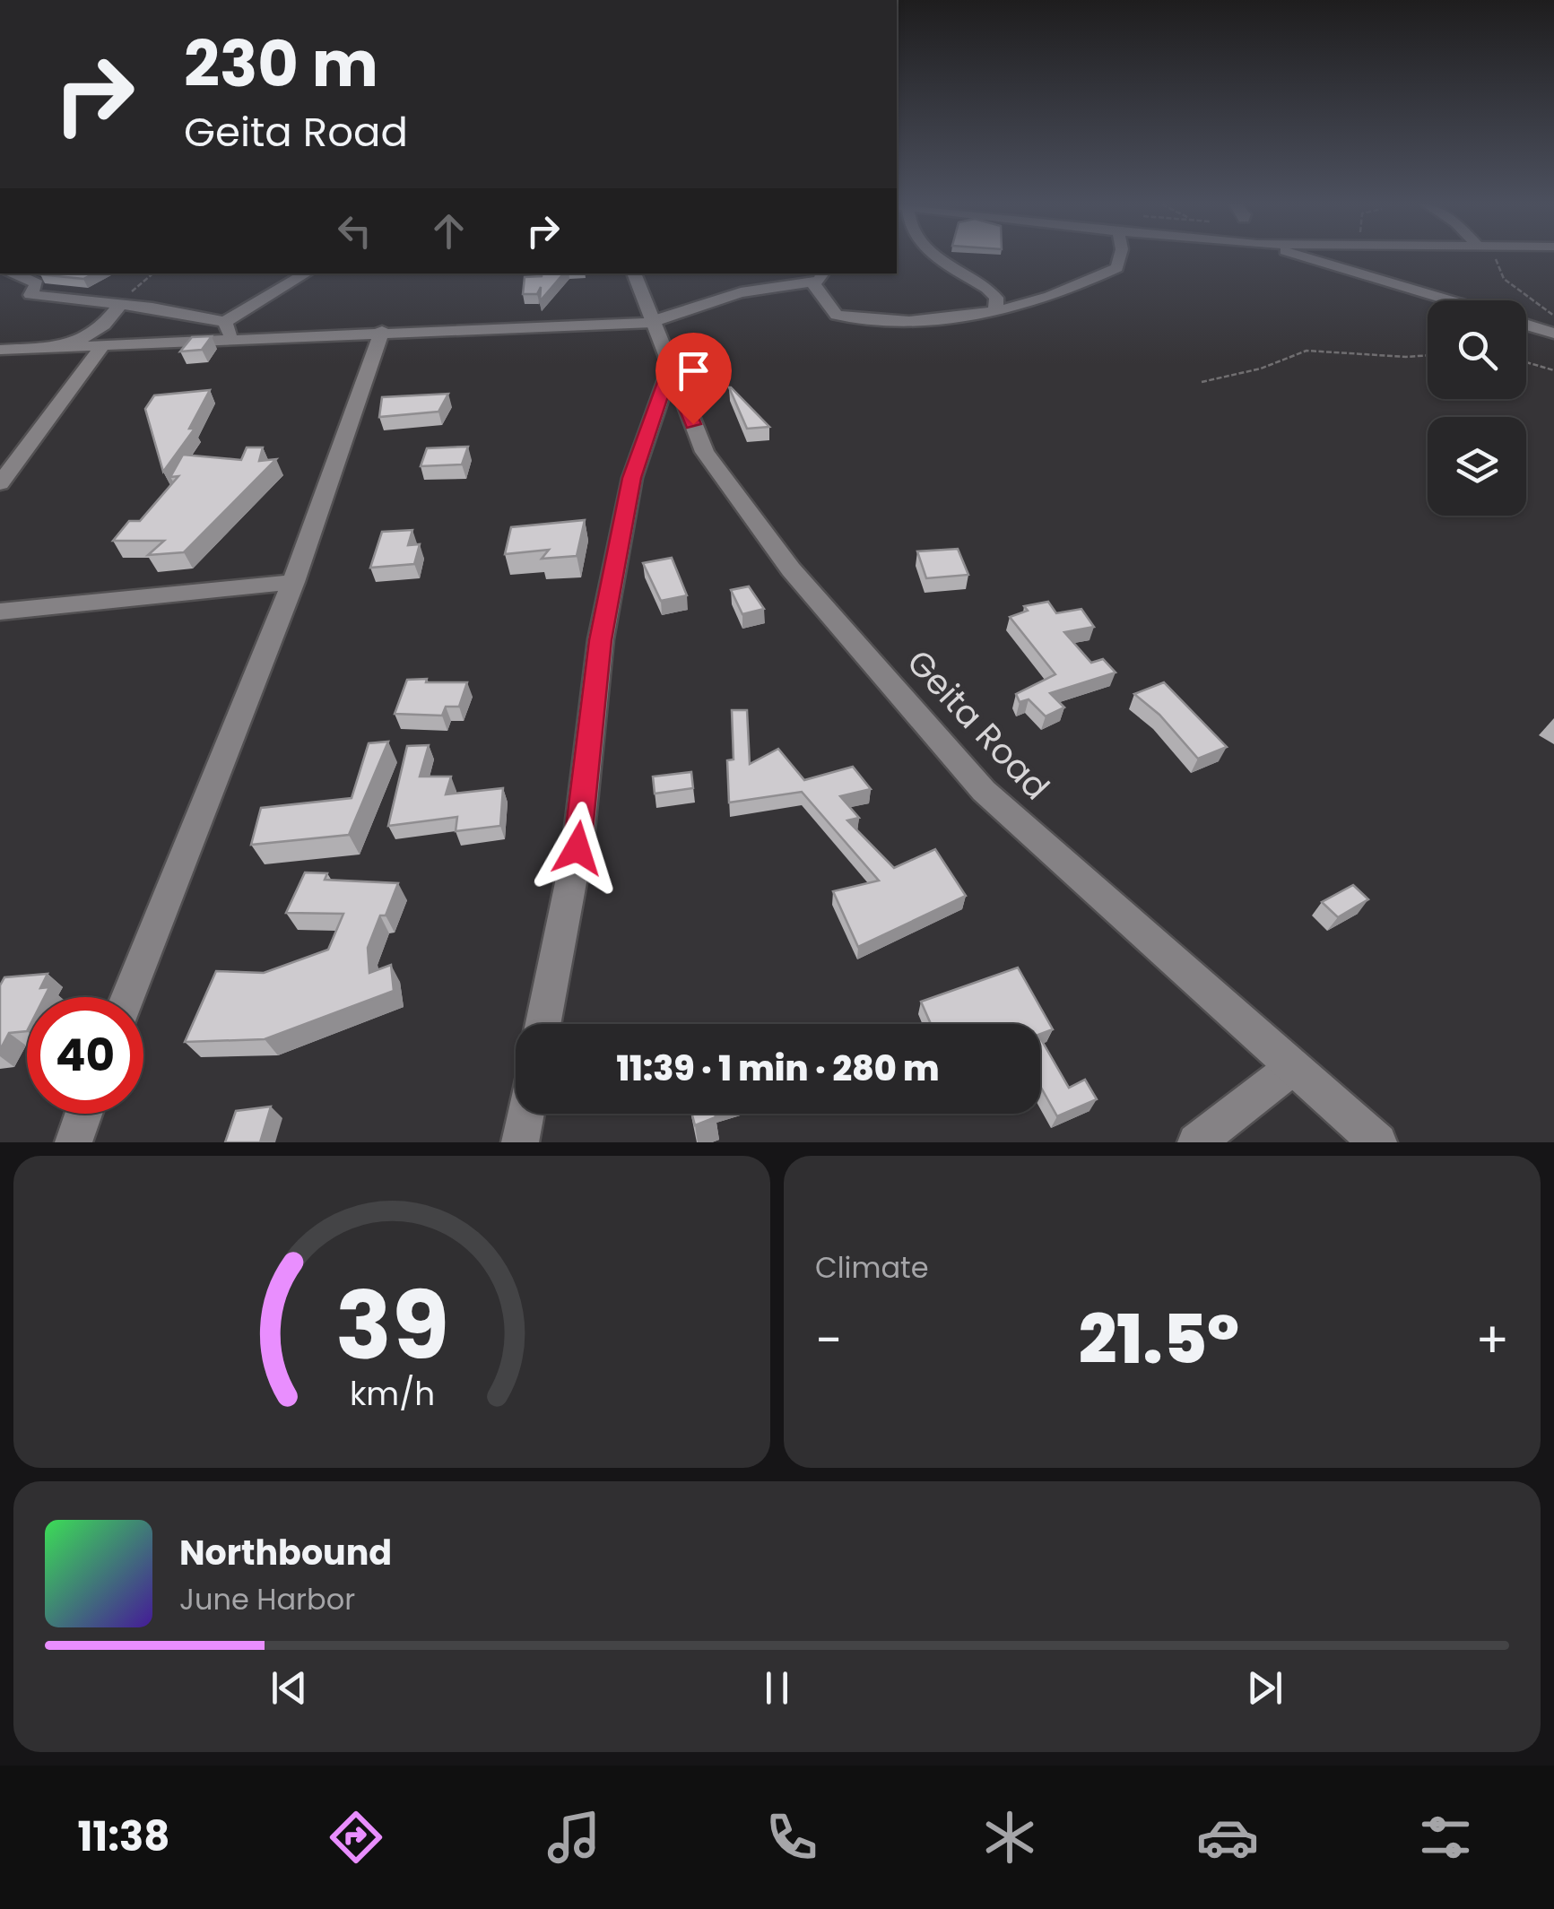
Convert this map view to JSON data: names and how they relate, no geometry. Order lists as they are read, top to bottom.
{
  "streets": {
    "street": ["Geita Road"]
  },
  "page": {
    "turn": ["230 m", "Geita Road"],
    "limit": "40",
    "trip": "11:39 · 1 min · 280 m",
    "tile": "Climate",
    "heat": ["−", "21.5°", "+"],
    "song": ["Northbound", "June Harbor"],
    "tabs": "11:38",
    "gauge": ["39", "km/h"]
  }
}
